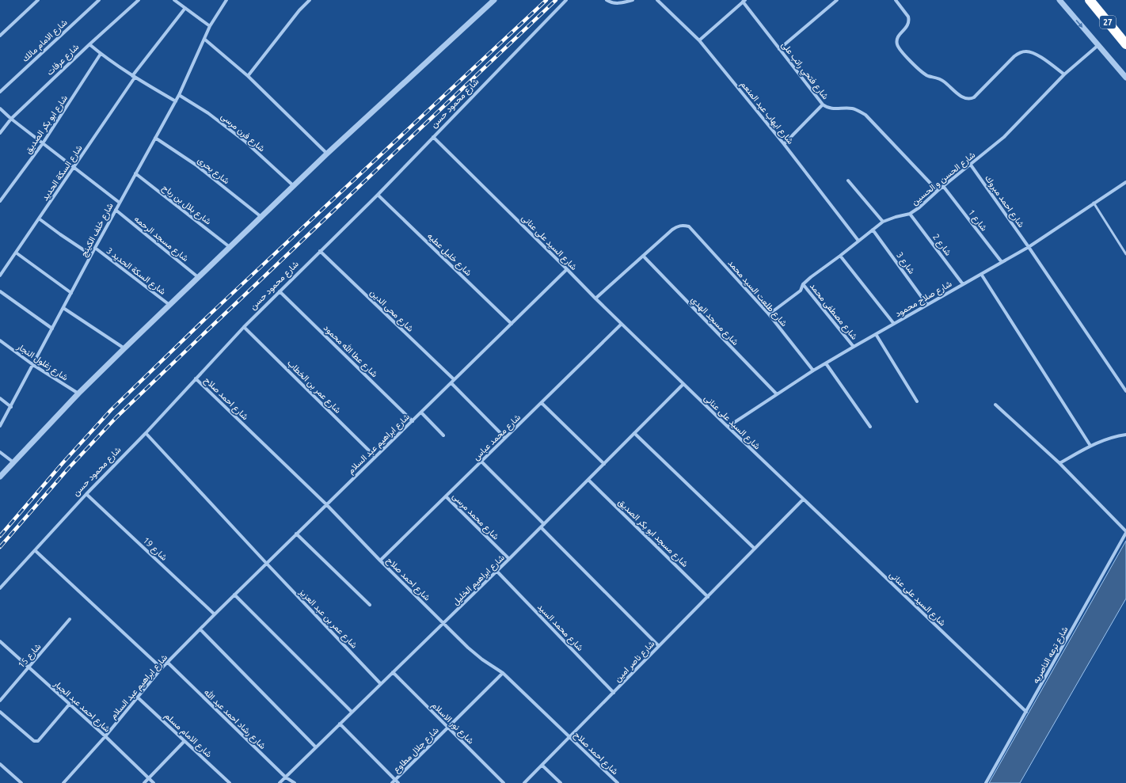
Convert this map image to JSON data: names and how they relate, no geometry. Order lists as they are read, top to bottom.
{
  "streets": {
    "highway": ["27"],
    "street": [
      "شارع الامام مالك",
      "شارع عرفات",
      "شارع فتحي راتب على",
      "شارع محمود حسن",
      "شارع ايهاب عبد المنعم",
      "شارع ابو بكر الصديق",
      "شارع فرن مرسى",
      "شارع بحرى",
      "شارع السكة الحديد",
      "شارع الحسن و الحسين",
      "شارع احمد مبروك",
      "شارع بلال بن رباح",
      "شارع 1",
      "شارع خلف الكينج",
      "شارع مسجد الرحمه",
      "شارع السيد على عنانى",
      "شارع 2",
      "شارع خليل عطيه",
      "شارع 3",
      "شارع السكة الحديد 3",
      "شارع طلعت السيد محمد",
      "شارع صلاح محمود",
      "شارع محى الدين",
      "شارع مصطفى محمد",
      "شارع مسجد الهدي",
      "شارع عطا الله محمود",
      "شارع زغلول النجار",
      "شارع عمر بن الخطاب",
      "شارع احمد صلاح",
      "شارع محمد عباس",
      "شارع ابراهيم عبد السلام",
      "شارع محمد مرسى",
      "شارع مسجد ابو بكر الصديق",
      "شارع 19",
      "شارع ابراهيم الخليل",
      "شارع عمر بن عبد العزيز",
      "شارع محمد السيد",
      "شارع ترعه الناصريه",
      "شارع 15",
      "شارع ناصر امين",
      "شارع احمد عبد الجبار",
      "شارع رشاد احمد عبد الله",
      "شارع نور الاسلام",
      "شارع الامام مسلم",
      "شارع جلال مطاوع"
    ]
  },
  "crossings": [
    ["شارع فتحي راتب على", "شارع الحسن و الحسين"],
    ["شارع محمود حسن", "شارع السيد على عنانى"],
    ["شارع محمود حسن", "شارع خليل عطيه"],
    ["شارع محمود حسن", "شارع محى الدين"],
    ["شارع محمود حسن", "شارع عطا الله محمود"],
    ["شارع محمود حسن", "شارع عمر بن الخطاب"],
    ["شارع محمود حسن", "شارع احمد صلاح"],
    ["شارع محمود حسن", "شارع 19"],
    ["شارع محمود حسن", "شارع عمر بن عبد العزيز"],
    ["شارع ايهاب عبد المنعم", "شارع الحسن و الحسين"],
    ["شارع فرن مرسى", "شارع خلف الكينج"],
    ["شارع بحرى", "شارع خلف الكينج"],
    ["شارع الحسن و الحسين", "شارع احمد مبروك"],
    ["شارع الحسن و الحسين", "شارع 1"],
    ["شارع الحسن و الحسين", "شارع 2"],
    ["شارع الحسن و الحسين", "شارع 3"],
    ["شارع الحسن و الحسين", "شارع طلعت السيد محمد"],
    ["شارع الحسن و الحسين", "شارع مصطفى محمد"],
    ["شارع احمد مبروك", "شارع صلاح محمود"],
    ["شارع بلال بن رباح", "شارع خلف الكينج"],
    ["شارع 1", "شارع صلاح محمود"],
    ["شارع خلف الكينج", "شارع مسجد الرحمه"],
    ["شارع خلف الكينج", "شارع السكة الحديد 3"],
    ["شارع خلف الكينج", "شارع زغلول النجار"],
    ["شارع السيد على عنانى", "شارع صلاح محمود"],
    ["شارع السيد على عنانى", "شارع محمد عباس"],
    ["شارع السيد على عنانى", "شارع ابراهيم عبد السلام"],
    ["شارع السيد على عنانى", "شارع ابراهيم الخليل"],
    ["شارع السيد على عنانى", "شارع ترعه الناصريه"],
    ["شارع السيد على عنانى", "شارع ناصر امين"],
    ["شارع 2", "شارع صلاح محمود"],
    ["شارع خليل عطيه", "شارع ابراهيم عبد السلام"],
    ["شارع 3", "شارع صلاح محمود"],
    ["شارع طلعت السيد محمد", "شارع صلاح محمود"],
    ["شارع طلعت السيد محمد", "شارع مسجد الهدي"],
    ["شارع صلاح محمود", "شارع مصطفى محمد"],
    ["شارع صلاح محمود", "شارع مسجد الهدي"],
    ["شارع محى الدين", "شارع ابراهيم عبد السلام"],
    ["شارع عطا الله محمود", "شارع ابراهيم عبد السلام"],
    ["شارع عمر بن الخطاب", "شارع ابراهيم عبد السلام"],
    ["شارع احمد صلاح", "شارع محمد عباس"],
    ["شارع احمد صلاح", "شارع ابراهيم عبد السلام"],
    ["شارع احمد صلاح", "شارع ابراهيم الخليل"],
    ["شارع احمد صلاح", "شارع ناصر امين"],
    ["شارع احمد صلاح", "شارع جلال مطاوع"],
    ["شارع محمد عباس", "شارع محمد مرسى"],
    ["شارع ابراهيم عبد السلام", "شارع 19"],
    ["شارع ابراهيم عبد السلام", "شارع عمر بن عبد العزيز"],
    ["شارع ابراهيم عبد السلام", "شارع احمد عبد الجبار"],
    ["شارع ابراهيم عبد السلام", "شارع رشاد احمد عبد الله"],
    ["شارع ابراهيم عبد السلام", "شارع الامام مسلم"],
    ["شارع محمد مرسى", "شارع ابراهيم الخليل"],
    ["شارع مسجد ابو بكر الصديق", "شارع ابراهيم الخليل"],
    ["شارع مسجد ابو بكر الصديق", "شارع ناصر امين"],
    ["شارع ابراهيم الخليل", "شارع عمر بن عبد العزيز"],
    ["شارع ابراهيم الخليل", "شارع محمد السيد"],
    ["شارع ابراهيم الخليل", "شارع رشاد احمد عبد الله"],
    ["شارع ابراهيم الخليل", "شارع نور الاسلام"],
    ["شارع محمد السيد", "شارع ناصر امين"],
    ["شارع 15", "شارع احمد عبد الجبار"],
    ["شارع نور الاسلام", "شارع جلال مطاوع"]
  ]
}
